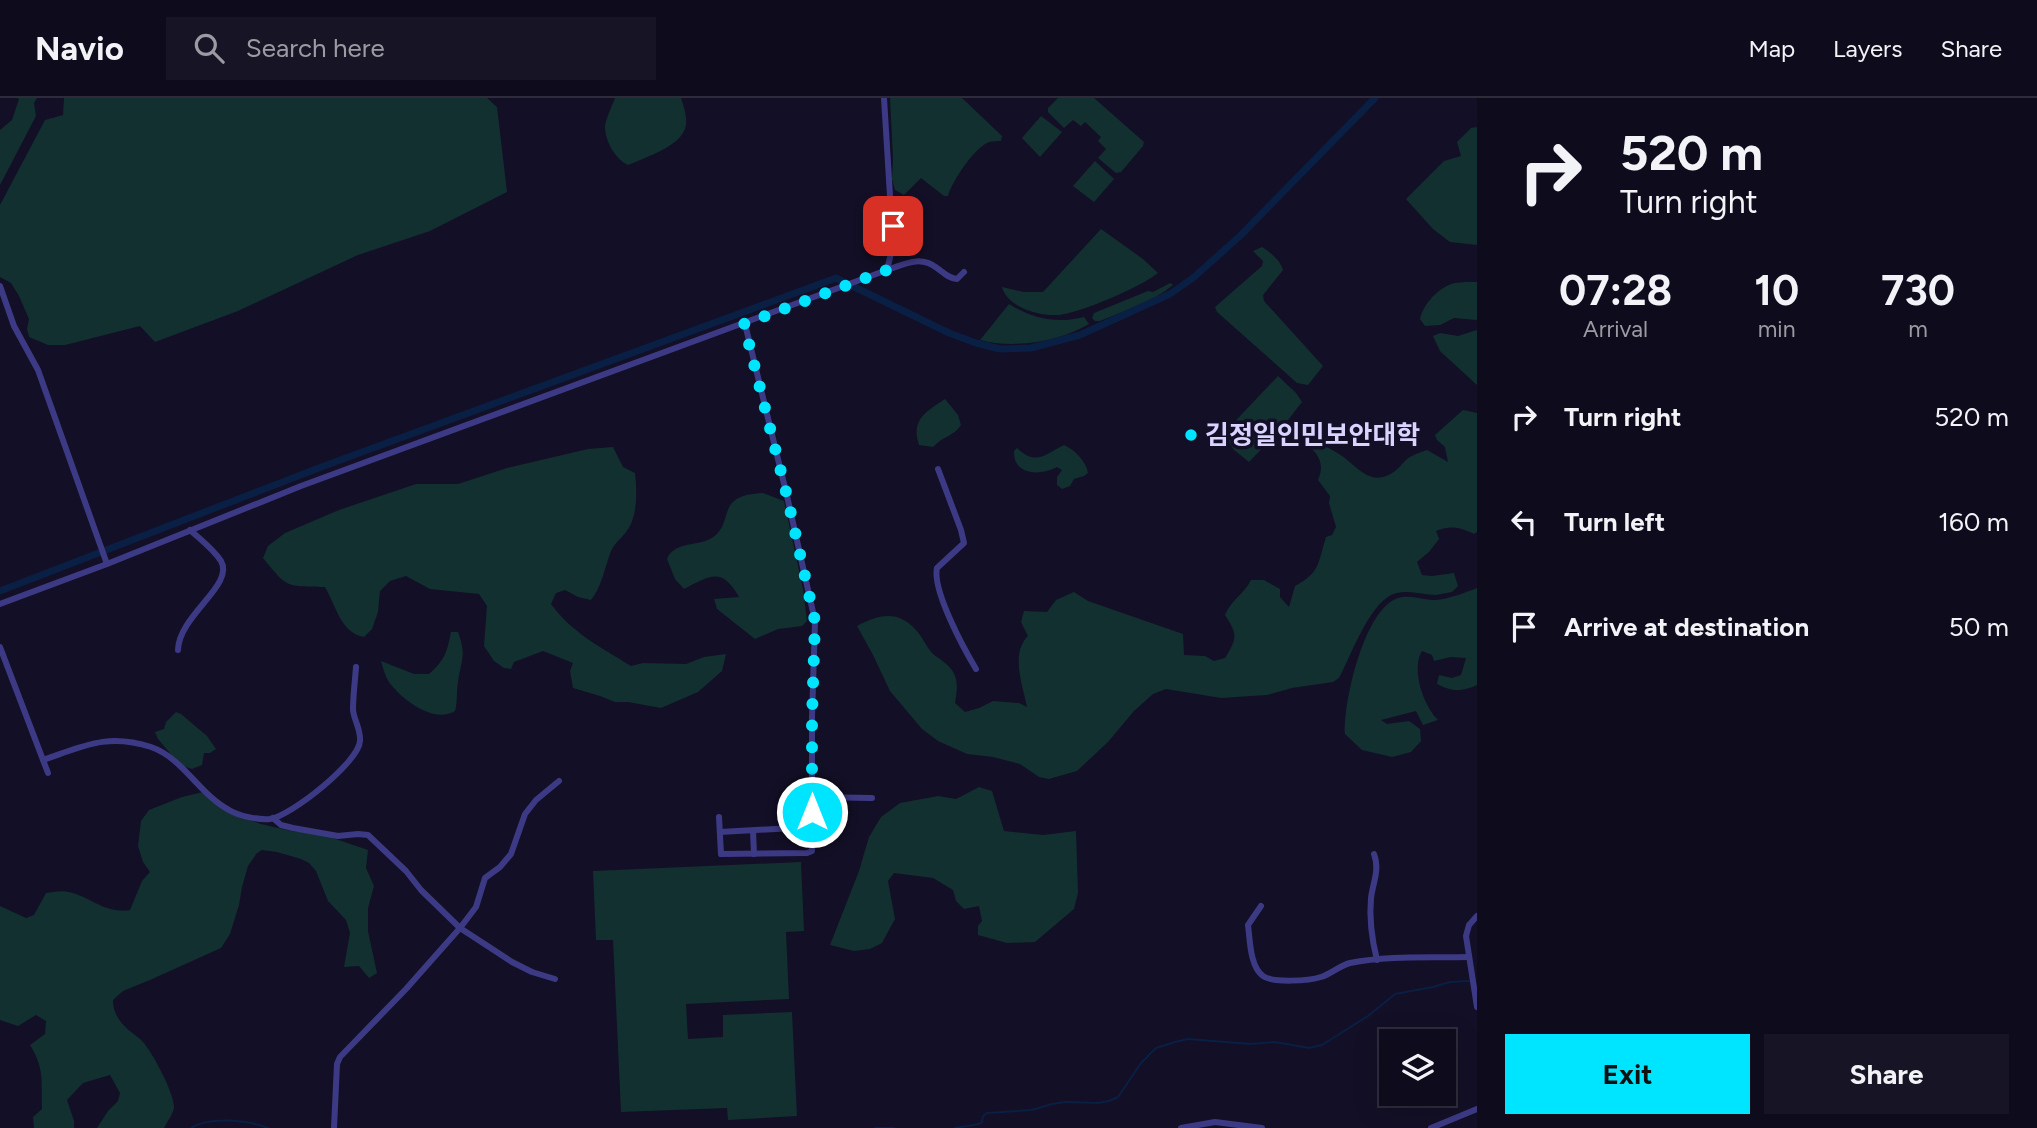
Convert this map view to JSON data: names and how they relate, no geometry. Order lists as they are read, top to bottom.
{
  "places": ["김정일인민보안대학"],
  "page": {
    "header": "Navio",
    "search": "Search here",
    "nav": ["Map", "Layers", "Share"],
    "turn": ["520 m", "Turn right"],
    "eta": [
      "07:28",
      "Arrival",
      "10",
      "min",
      "730",
      "m"
    ],
    "list": [
      {
        "name": "Turn right",
        "value": "520 m"
      },
      {
        "name": "Turn left",
        "value": "160 m"
      },
      {
        "name": "Arrive at destination",
        "value": "50 m"
      }
    ],
    "buttons": ["Exit", "Share"]
  }
}
